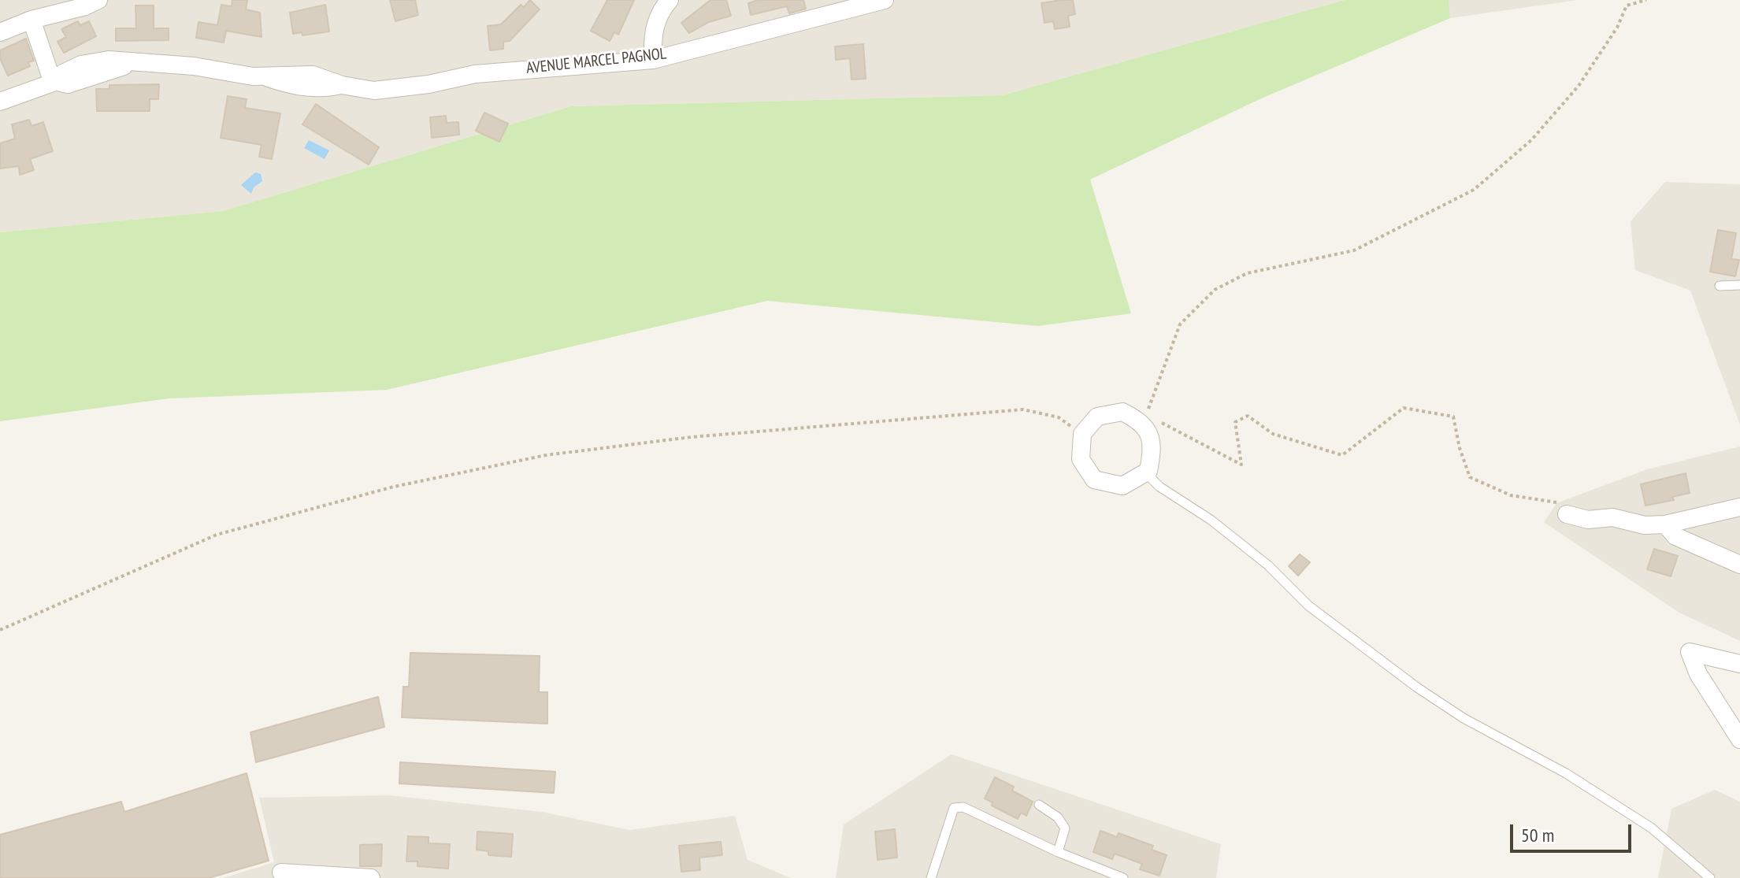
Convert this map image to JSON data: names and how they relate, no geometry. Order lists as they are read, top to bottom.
{
  "streets": {
    "street": ["AVENUE MARCEL PAGNOL"]
  },
  "scale_bar": "50 m"
}
